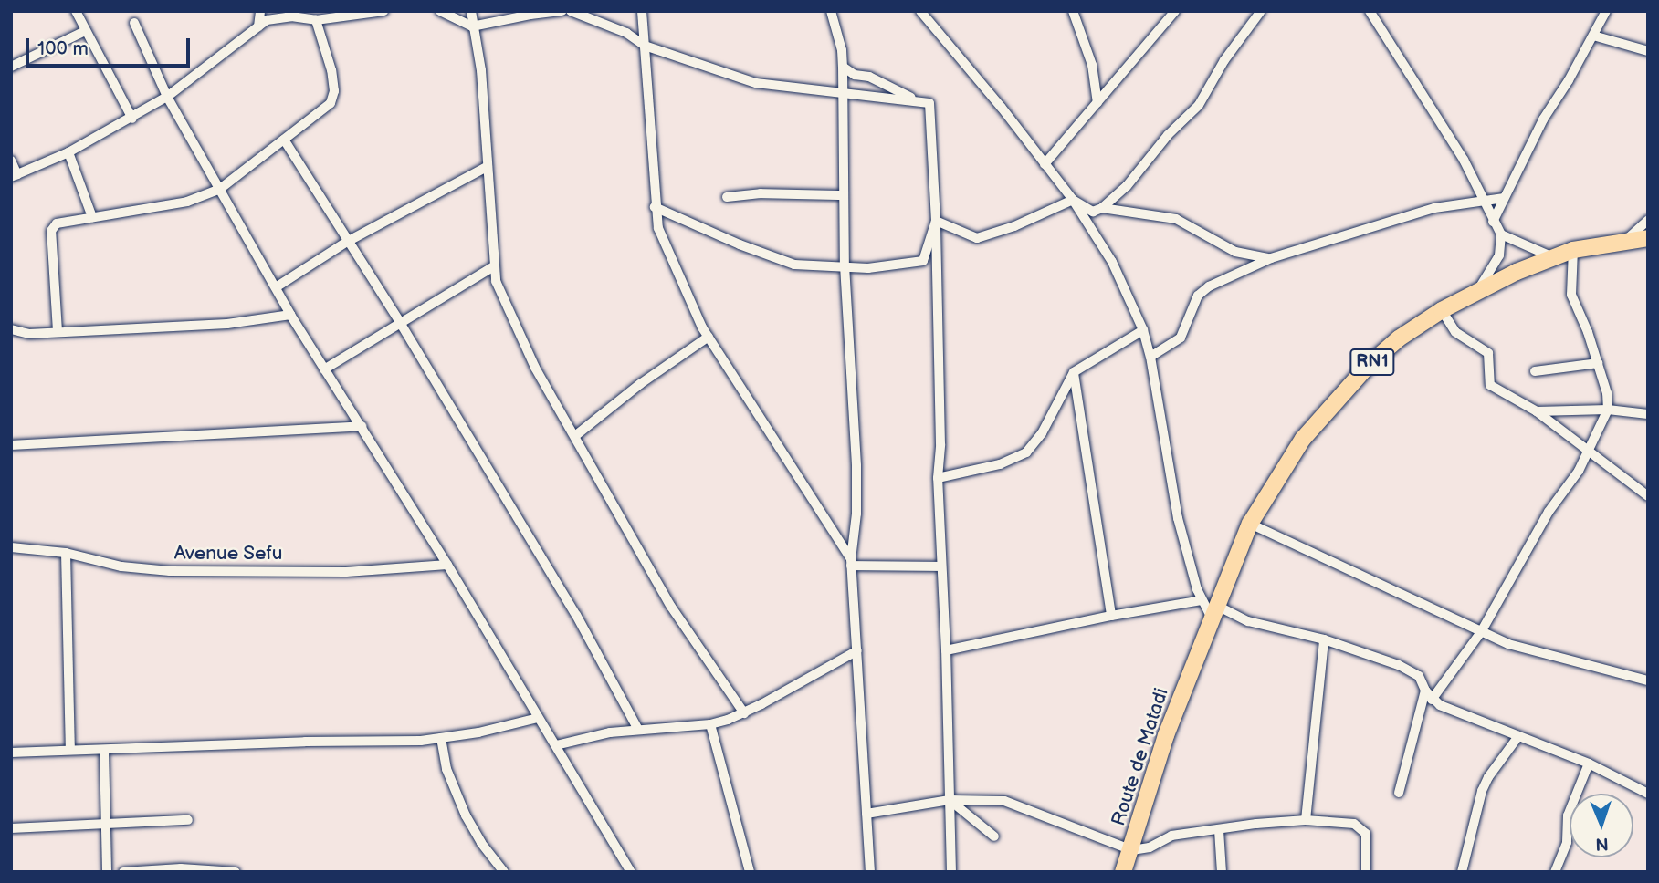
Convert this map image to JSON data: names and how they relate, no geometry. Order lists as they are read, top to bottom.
{
  "streets": {
    "highway": ["RN1", "Route de Matadi"],
    "street": ["Avenue Sefu"]
  },
  "crossings": [
    ["RN1", "Route de Matadi"]
  ],
  "scale_bar": "100 m",
  "north": "bottom"
}
